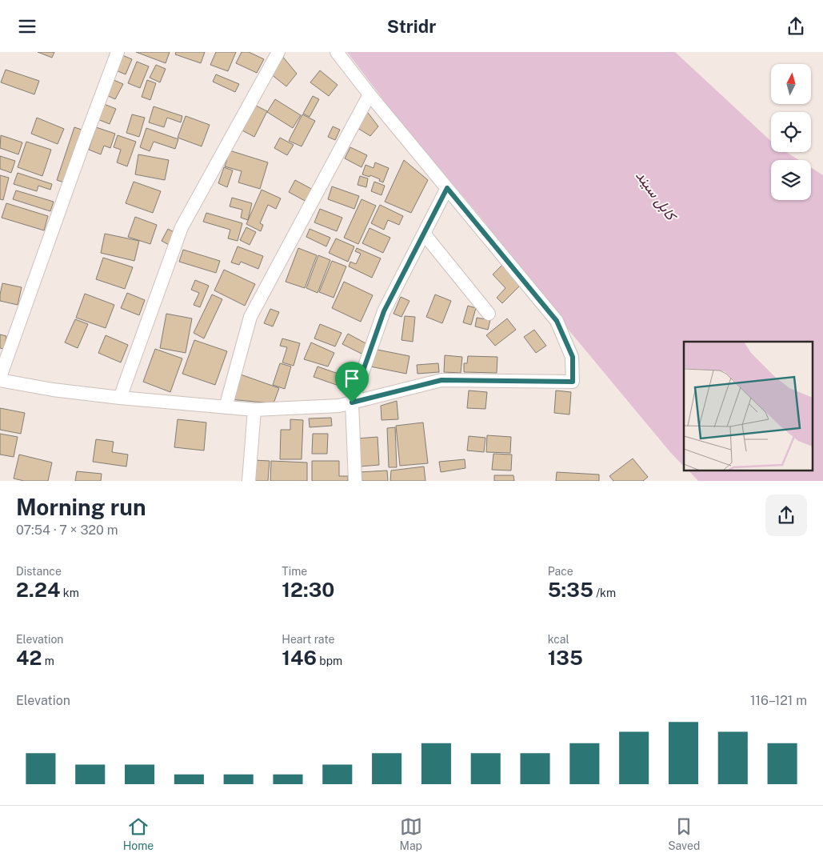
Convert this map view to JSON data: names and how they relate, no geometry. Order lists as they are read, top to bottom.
{
  "water": ["کابل سيند"],
  "north": "top",
  "page": {
    "header": "Stridr",
    "heading": ["Morning run", "07:54 · 7 × 320 m"],
    "stats": [
      ["Distance", "2.24 km"],
      ["Time", "12:30"],
      ["Pace", "5:35 /km"],
      ["Elevation", "42 m"],
      ["Heart rate", "146 bpm"],
      ["kcal", "135"]
    ],
    "chart": ["Elevation", "116–121 m"],
    "tabs": ["Home", "Map", "Saved"]
  }
}
